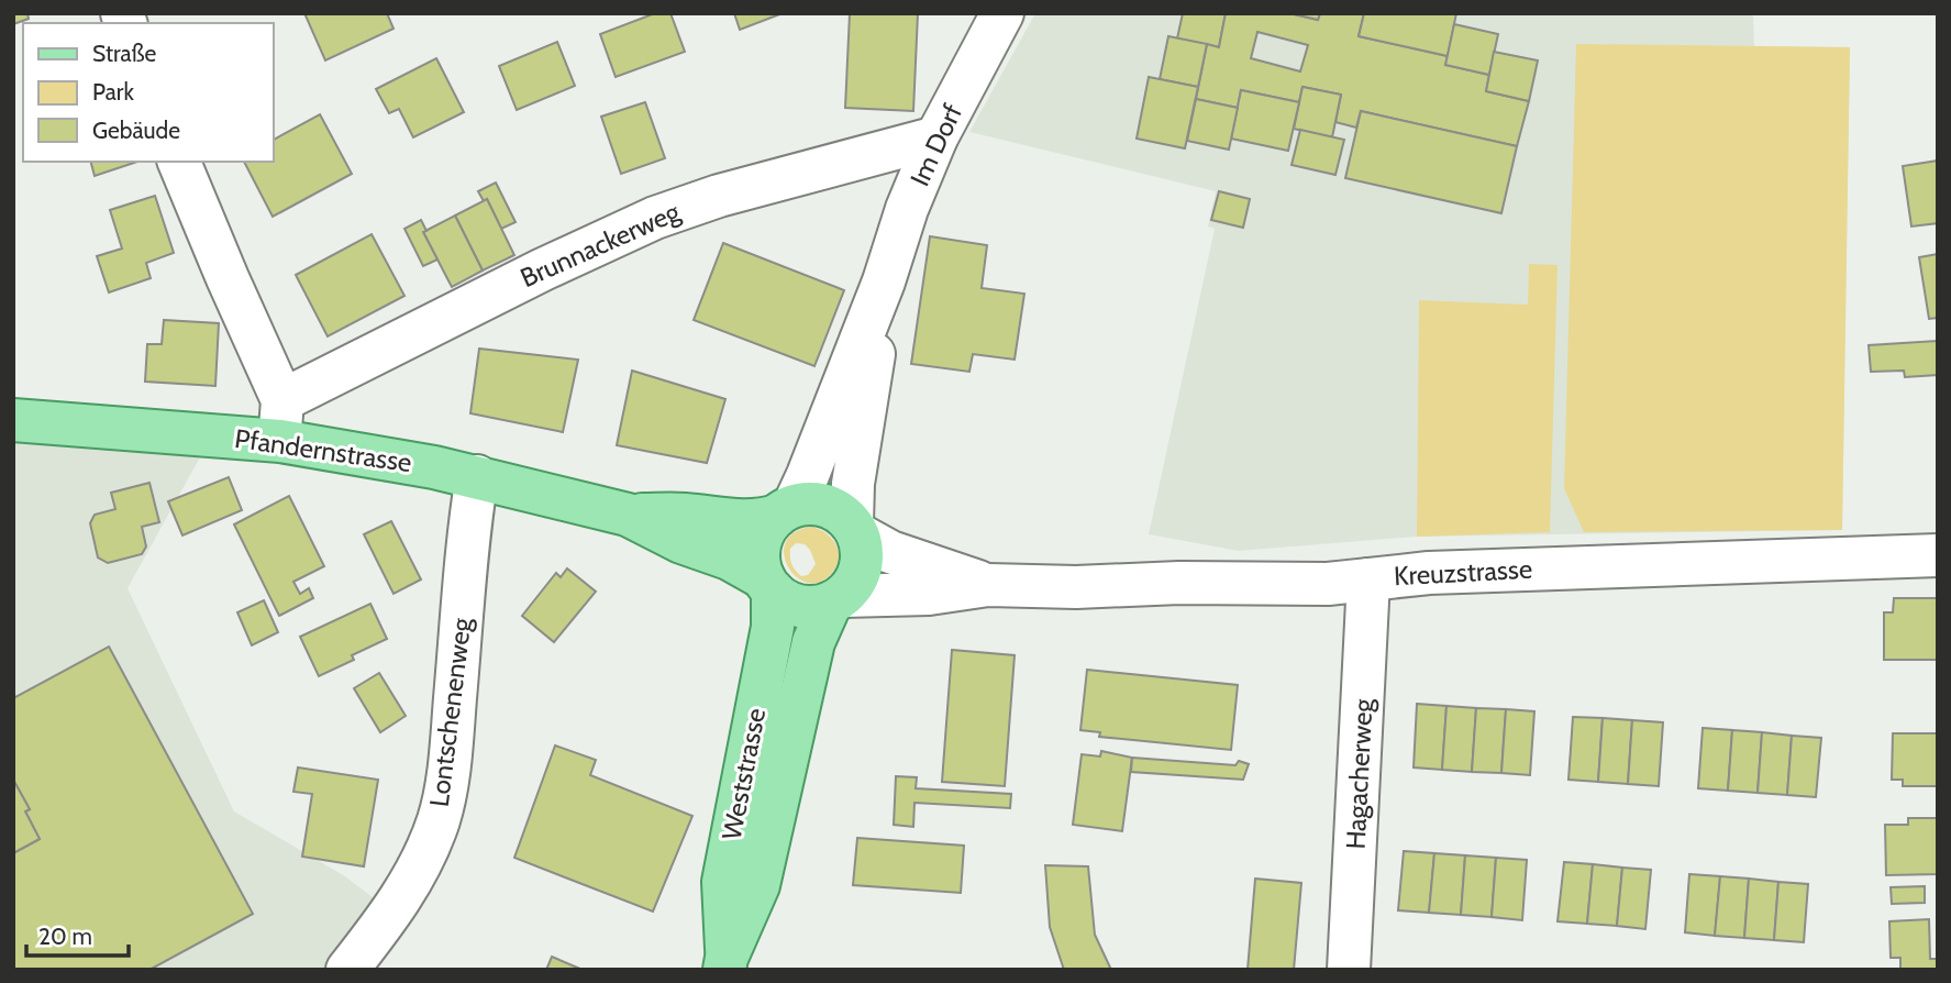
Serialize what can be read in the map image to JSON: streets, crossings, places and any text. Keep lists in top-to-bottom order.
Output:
{
  "streets": {
    "main road": ["Pfandernstrasse", "Weststrasse"],
    "street": [
      "Im Dorf",
      "Brunnackerweg",
      "Kreuzstrasse",
      "Lontschenenweg",
      "Hagacherweg"
    ]
  },
  "crossings": [
    ["Im Dorf", "Brunnackerweg"],
    ["Im Dorf", "Pfandernstrasse"],
    ["Im Dorf", "Kreuzstrasse"],
    ["Im Dorf", "Weststrasse"],
    ["Brunnackerweg", "Pfandernstrasse"],
    ["Pfandernstrasse", "Kreuzstrasse"],
    ["Pfandernstrasse", "Lontschenenweg"],
    ["Pfandernstrasse", "Weststrasse"],
    ["Kreuzstrasse", "Weststrasse"],
    ["Kreuzstrasse", "Hagacherweg"]
  ],
  "legend": ["Straße", "Park", "Gebäude"],
  "scale_bar": "20 m"
}
